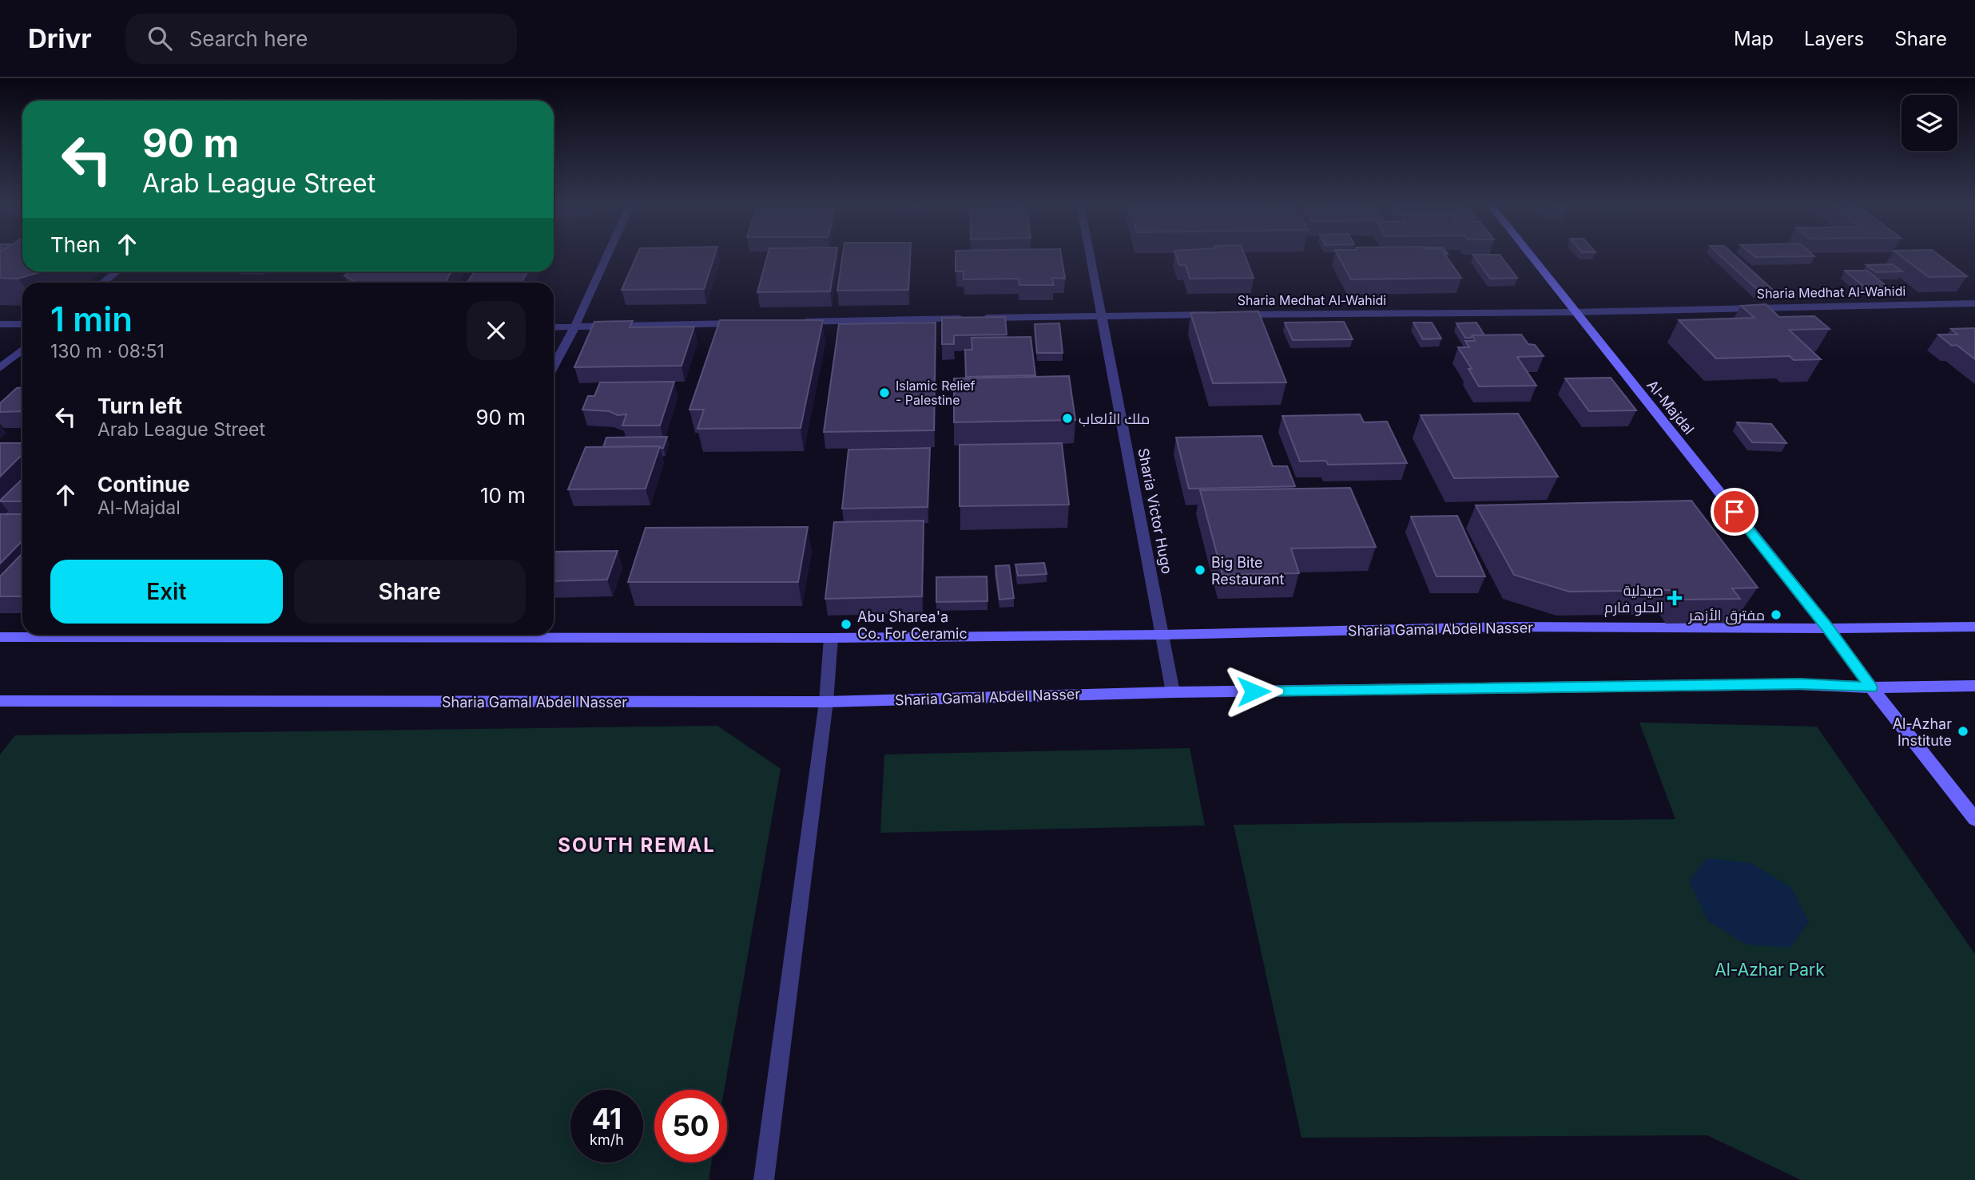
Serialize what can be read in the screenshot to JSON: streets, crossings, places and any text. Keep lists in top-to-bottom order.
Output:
{
  "streets": {
    "main road": ["Al-Majdal", "Sharia Gamal Abdel Nasser"],
    "street": ["Sharia Medhat Al-Wahidi", "Sharia Victor Hugo"]
  },
  "crossings": [
    ["Sharia Medhat Al-Wahidi", "Al-Majdal"],
    ["Sharia Medhat Al-Wahidi", "Sharia Victor Hugo"],
    ["Al-Majdal", "Sharia Gamal Abdel Nasser"],
    ["Sharia Victor Hugo", "Sharia Gamal Abdel Nasser"]
  ],
  "districts": ["SOUTH REMAL"],
  "parks": ["Al-Azhar Park"],
  "places": {
    "other": [
      "Islamic Relief - Palestine",
      "ملك الألعاب",
      "Big Bite Restaurant",
      "مفترق الأزهر",
      "Abu Sharea'a Co. For Ceramic",
      "Al-Azhar Institute"
    ],
    "health": ["صيدلية الحلو فارم"]
  },
  "page": {
    "header": "Drivr",
    "search": "Search here",
    "nav": ["Map", "Layers", "Share"],
    "turn": ["90 m", "Arab League Street"],
    "then": "Then",
    "heading": ["1 min", "130 m · 08:51"],
    "list": [
      {
        "name": "Turn left",
        "note": "Arab League Street",
        "value": "90 m"
      },
      {
        "name": "Continue",
        "note": "Al-Majdal",
        "value": "10 m"
      }
    ],
    "buttons": ["Exit", "Share"],
    "speed": "41 km/h",
    "limit": "50"
  }
}
